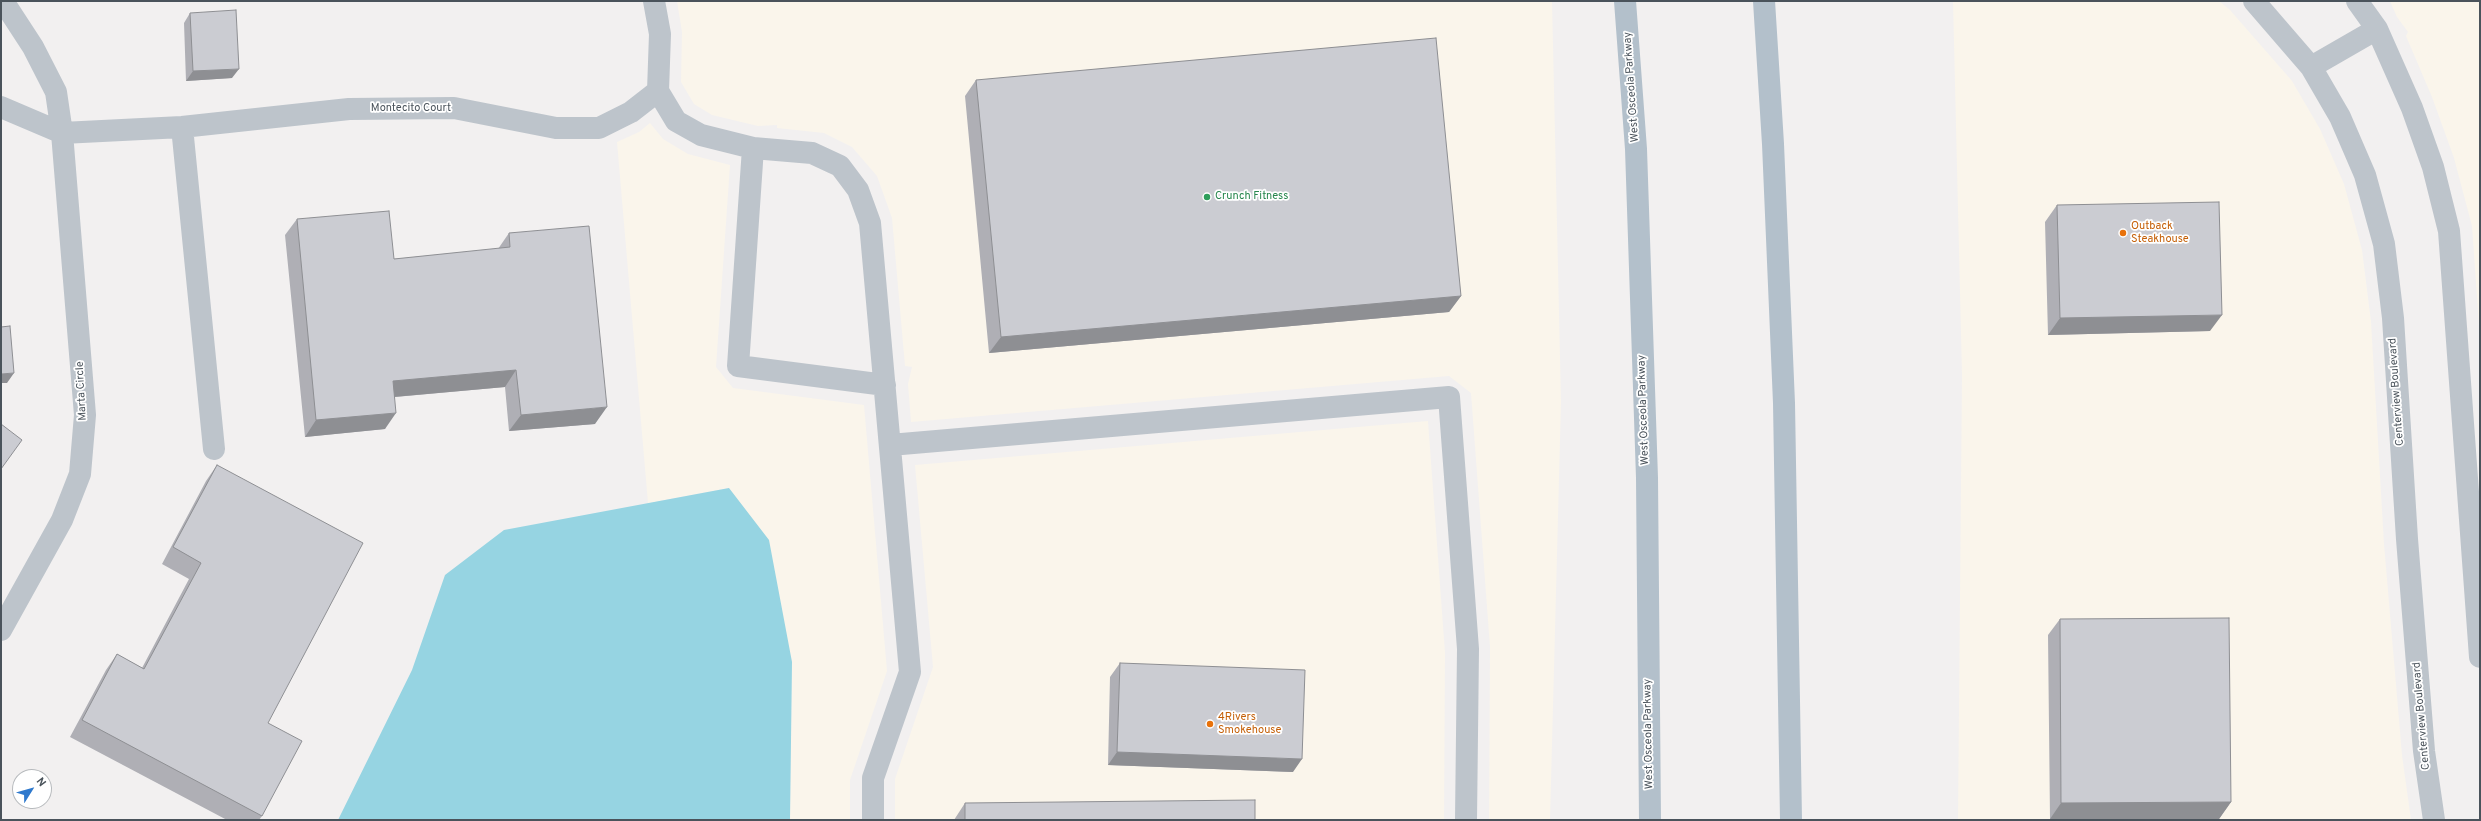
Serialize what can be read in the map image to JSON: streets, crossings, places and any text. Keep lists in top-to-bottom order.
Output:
{
  "streets": {
    "main road": ["West Osceola Parkway"],
    "street": ["Montecito Court", "Marta Circle", "Centerview Boulevard"]
  },
  "crossings": [
    ["Montecito Court", "Marta Circle"]
  ],
  "places": ["Crunch Fitness", "Outback Steakhouse", "4Rivers Smokehouse"],
  "north": "top right"
}
